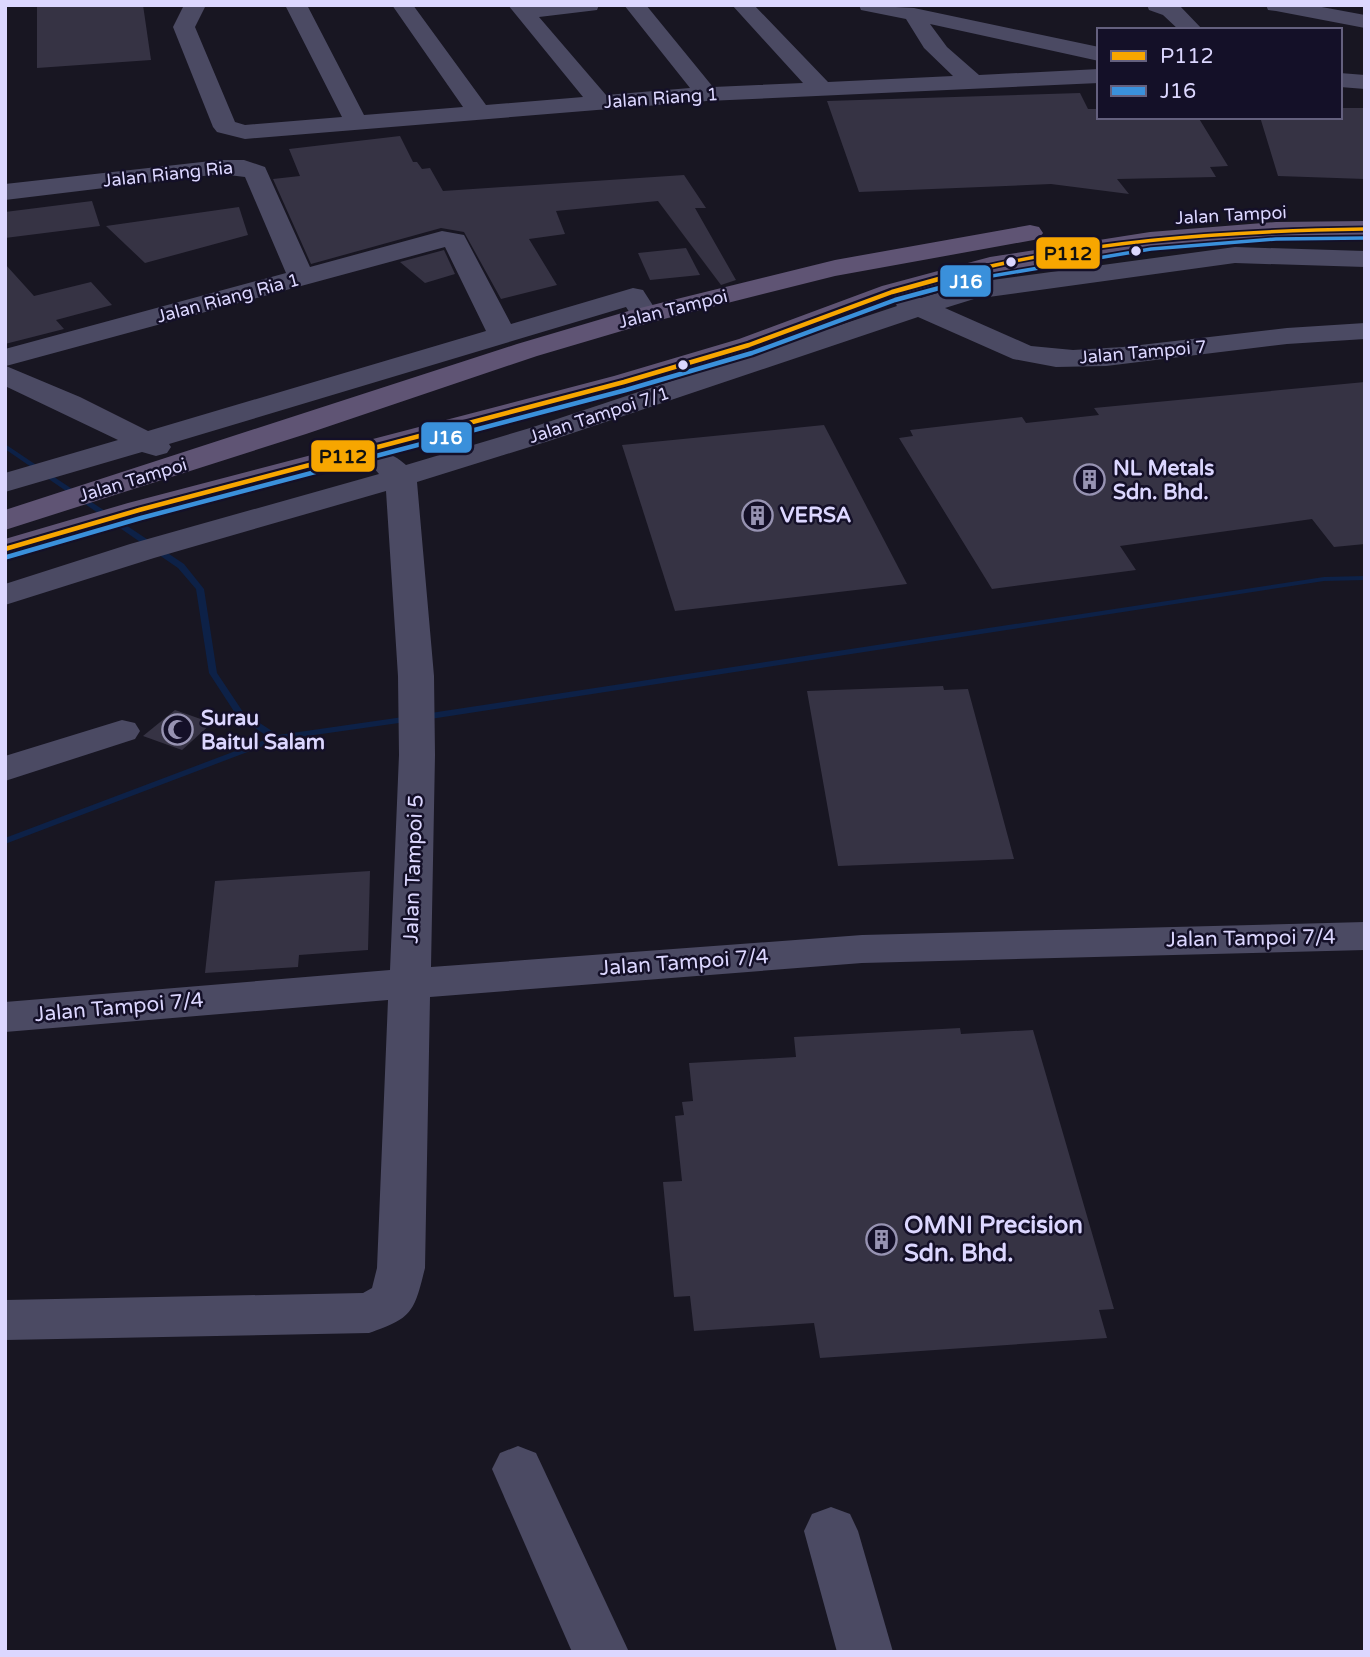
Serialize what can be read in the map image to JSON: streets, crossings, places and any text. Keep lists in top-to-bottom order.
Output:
{
  "streets": {
    "main road": ["Jalan Tampoi"],
    "street": [
      "Jalan Riang 1",
      "Jalan Riang Ria",
      "Jalan Riang Ria 1",
      "Jalan Tampoi 7",
      "Jalan Tampoi 7/1",
      "Jalan Tampoi 5",
      "Jalan Tampoi 7/4"
    ]
  },
  "crossings": [
    ["Jalan Riang Ria", "Jalan Riang Ria 1"],
    ["Jalan Tampoi", "Jalan Riang Ria 1"],
    ["Jalan Tampoi", "Jalan Tampoi 7"],
    ["Jalan Tampoi", "Jalan Tampoi 7/1"],
    ["Jalan Tampoi 7", "Jalan Tampoi 7/1"],
    ["Jalan Tampoi 7/1", "Jalan Tampoi 5"],
    ["Jalan Tampoi 5", "Jalan Tampoi 7/4"]
  ],
  "places": {
    "building": ["NL Metals Sdn. Bhd.", "VERSA", "OMNI Precision Sdn. Bhd."],
    "mosque": ["Surau Baitul Salam"]
  },
  "lines": ["transit line P112", "transit line J16"],
  "legend": ["P112", "J16"]
}
